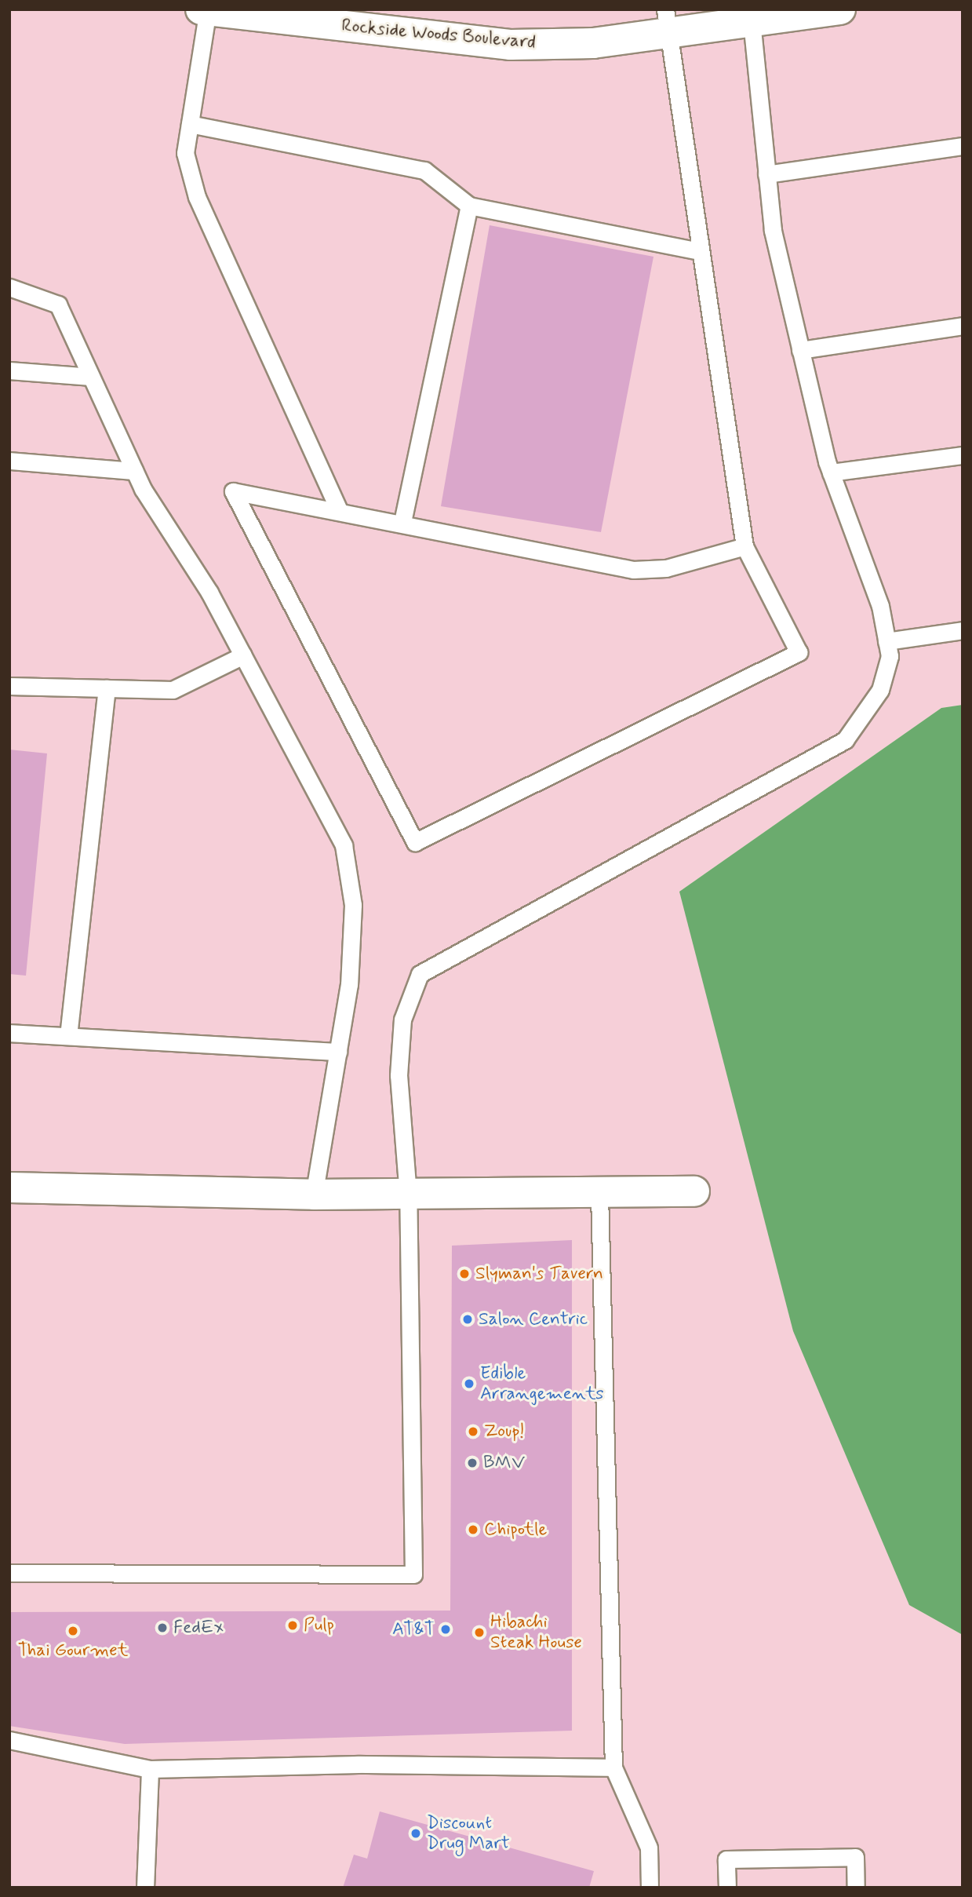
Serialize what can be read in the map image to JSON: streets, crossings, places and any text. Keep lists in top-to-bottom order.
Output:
{
  "streets": {
    "street": ["Rockside Woods Boulevard"]
  },
  "places": [
    "Slyman's Tavern",
    "Salon Centric",
    "Edible Arrangements",
    "Zoup!",
    "BMV",
    "Chipotle",
    "Pulp",
    "FedEx",
    "AT&T",
    "Thai Gourmet",
    "Hibachi Steak House",
    "Discount Drug Mart"
  ]
}
